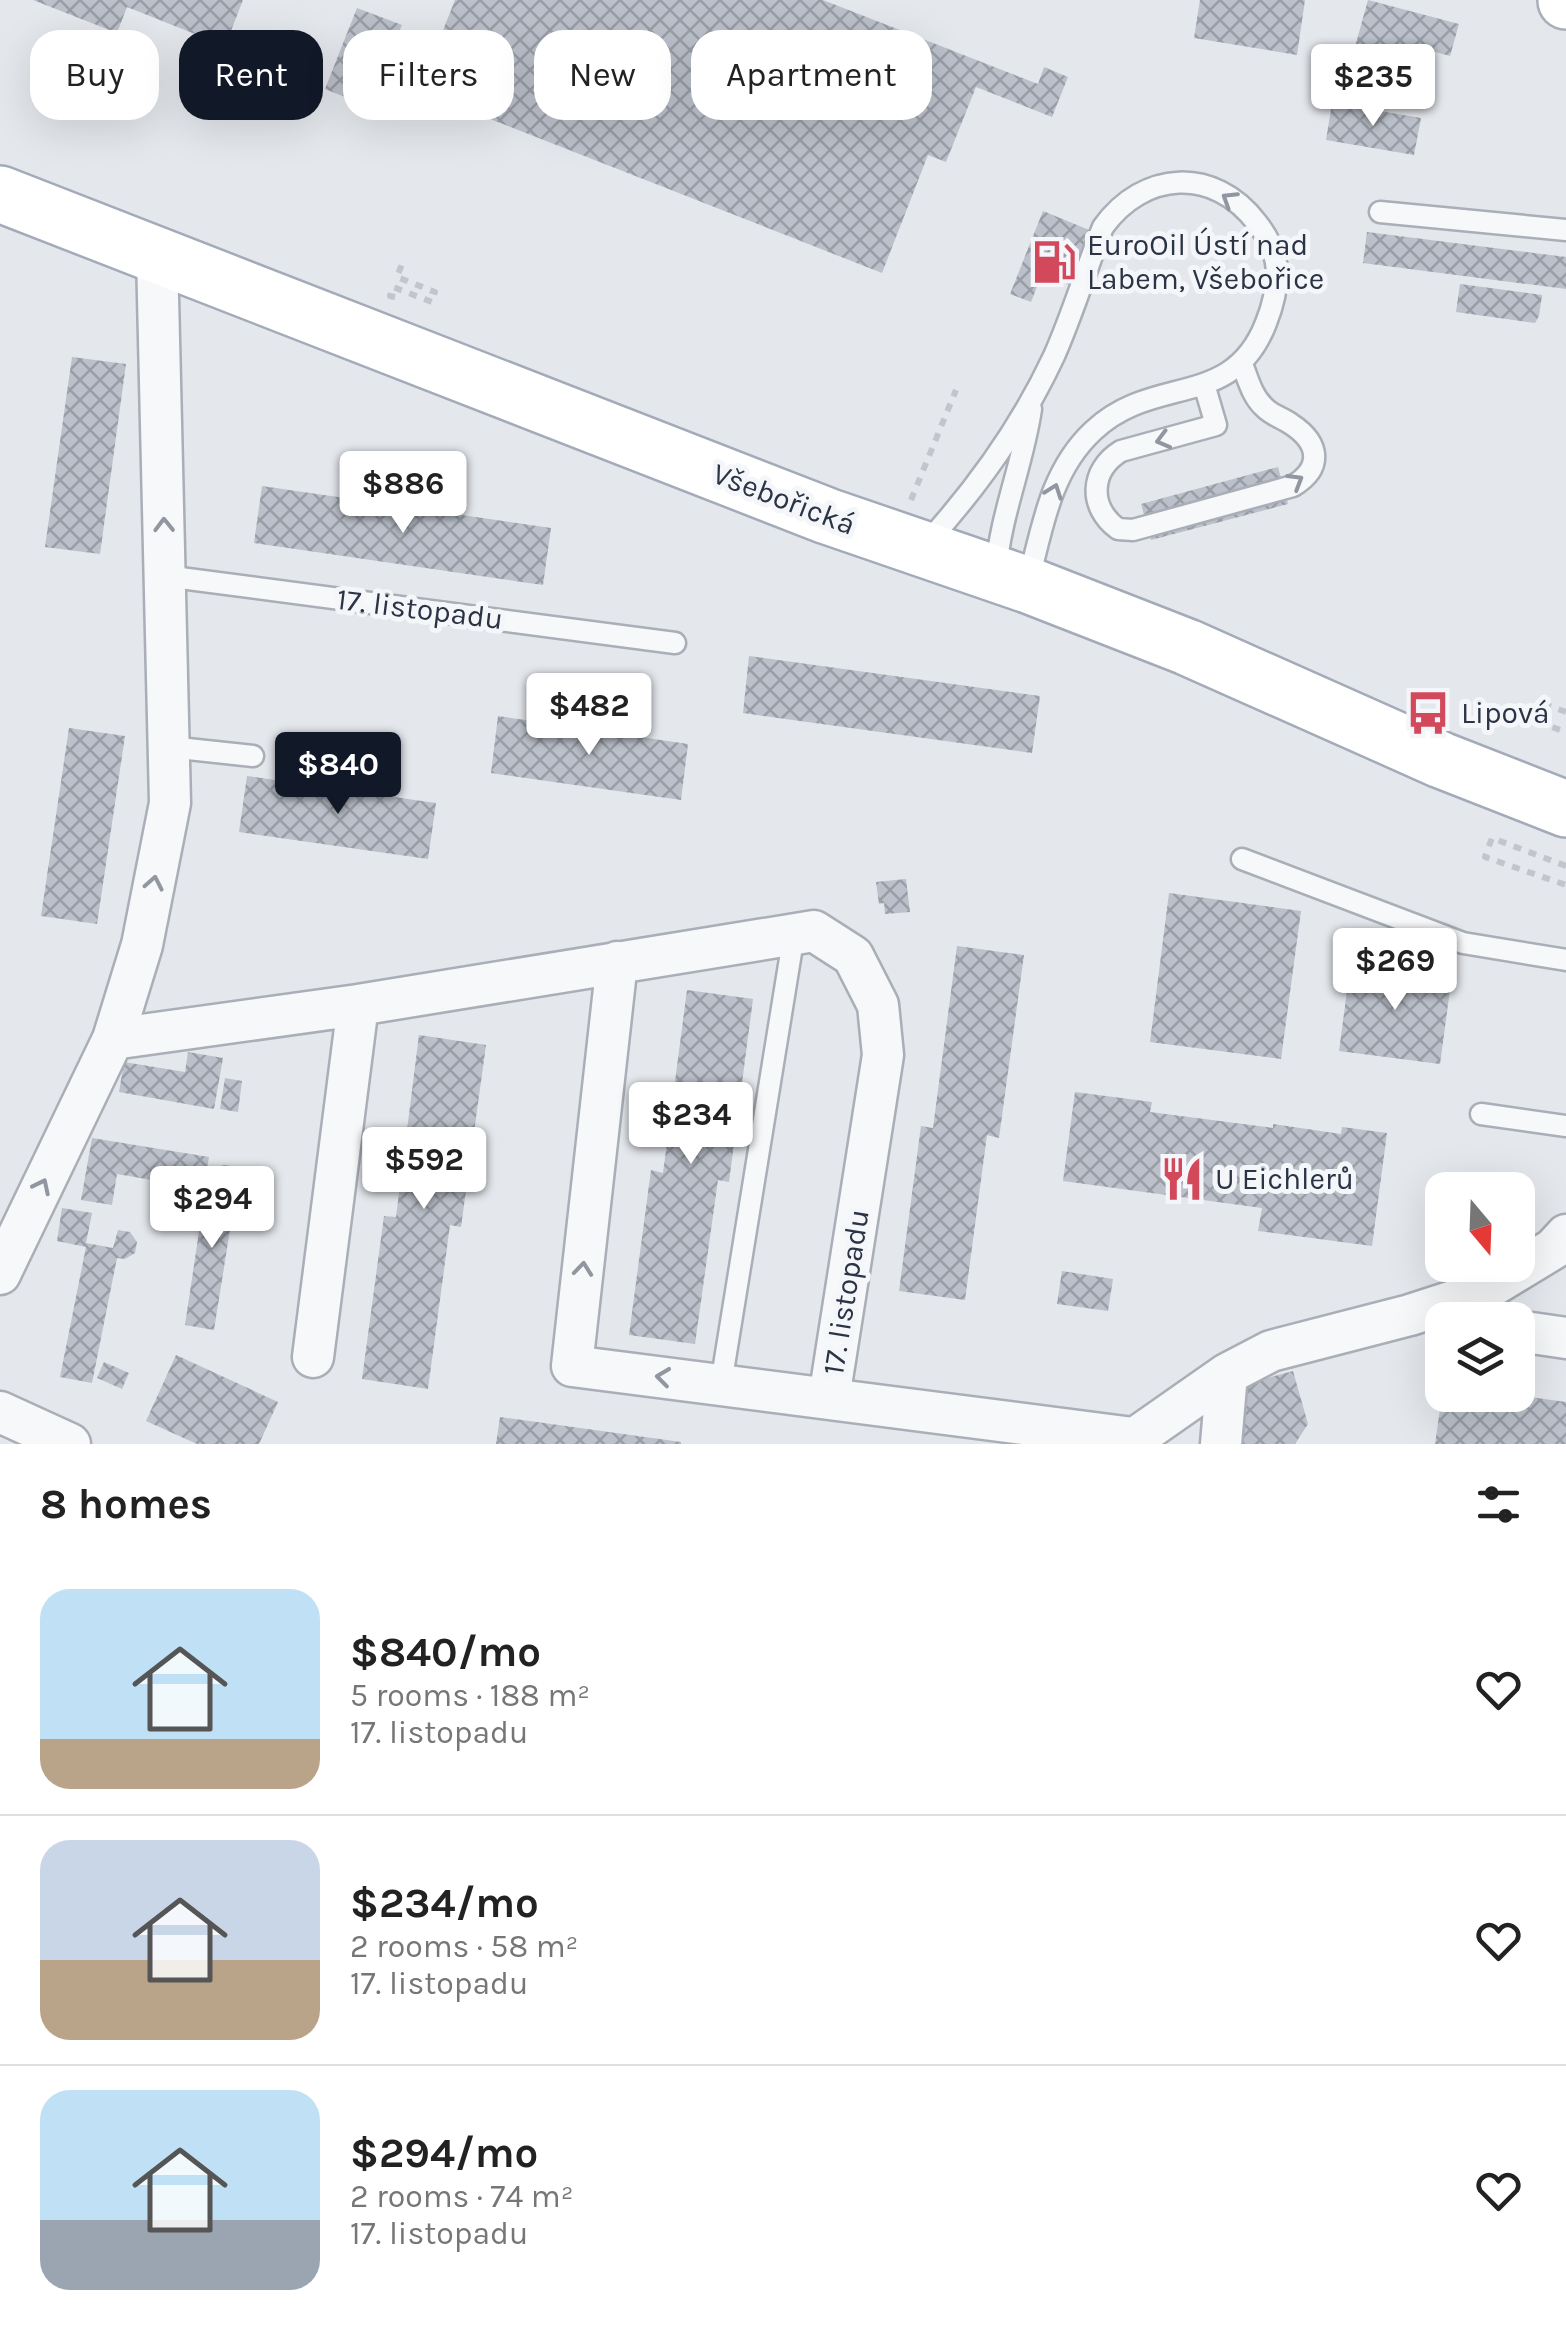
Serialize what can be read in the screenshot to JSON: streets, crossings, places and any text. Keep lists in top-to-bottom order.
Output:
{
  "streets": {
    "main road": ["Všebořická"],
    "street": ["17. listopadu"]
  },
  "places": {
    "fuel station": ["EuroOil Ústí nad Labem, Všebořice"],
    "bus stop": ["Lipová"],
    "restaurant": ["U Eichlerů"]
  },
  "north": "bottom",
  "page": {
    "chip": [
      "Buy",
      "Rent",
      "Filters",
      "New",
      "Apartment"
    ],
    "price": [
      "$235",
      "$886",
      "$482",
      "$840",
      "$269",
      "$234",
      "$592",
      "$294"
    ],
    "heading": "8 homes",
    "list": [
      {
        "name": "$840/mo",
        "note": "5 rooms · 188 m² · 17. listopadu"
      },
      {
        "name": "$234/mo",
        "note": "2 rooms · 58 m² · 17. listopadu"
      },
      {
        "name": "$294/mo",
        "note": "2 rooms · 74 m² · 17. listopadu"
      }
    ]
  }
}
